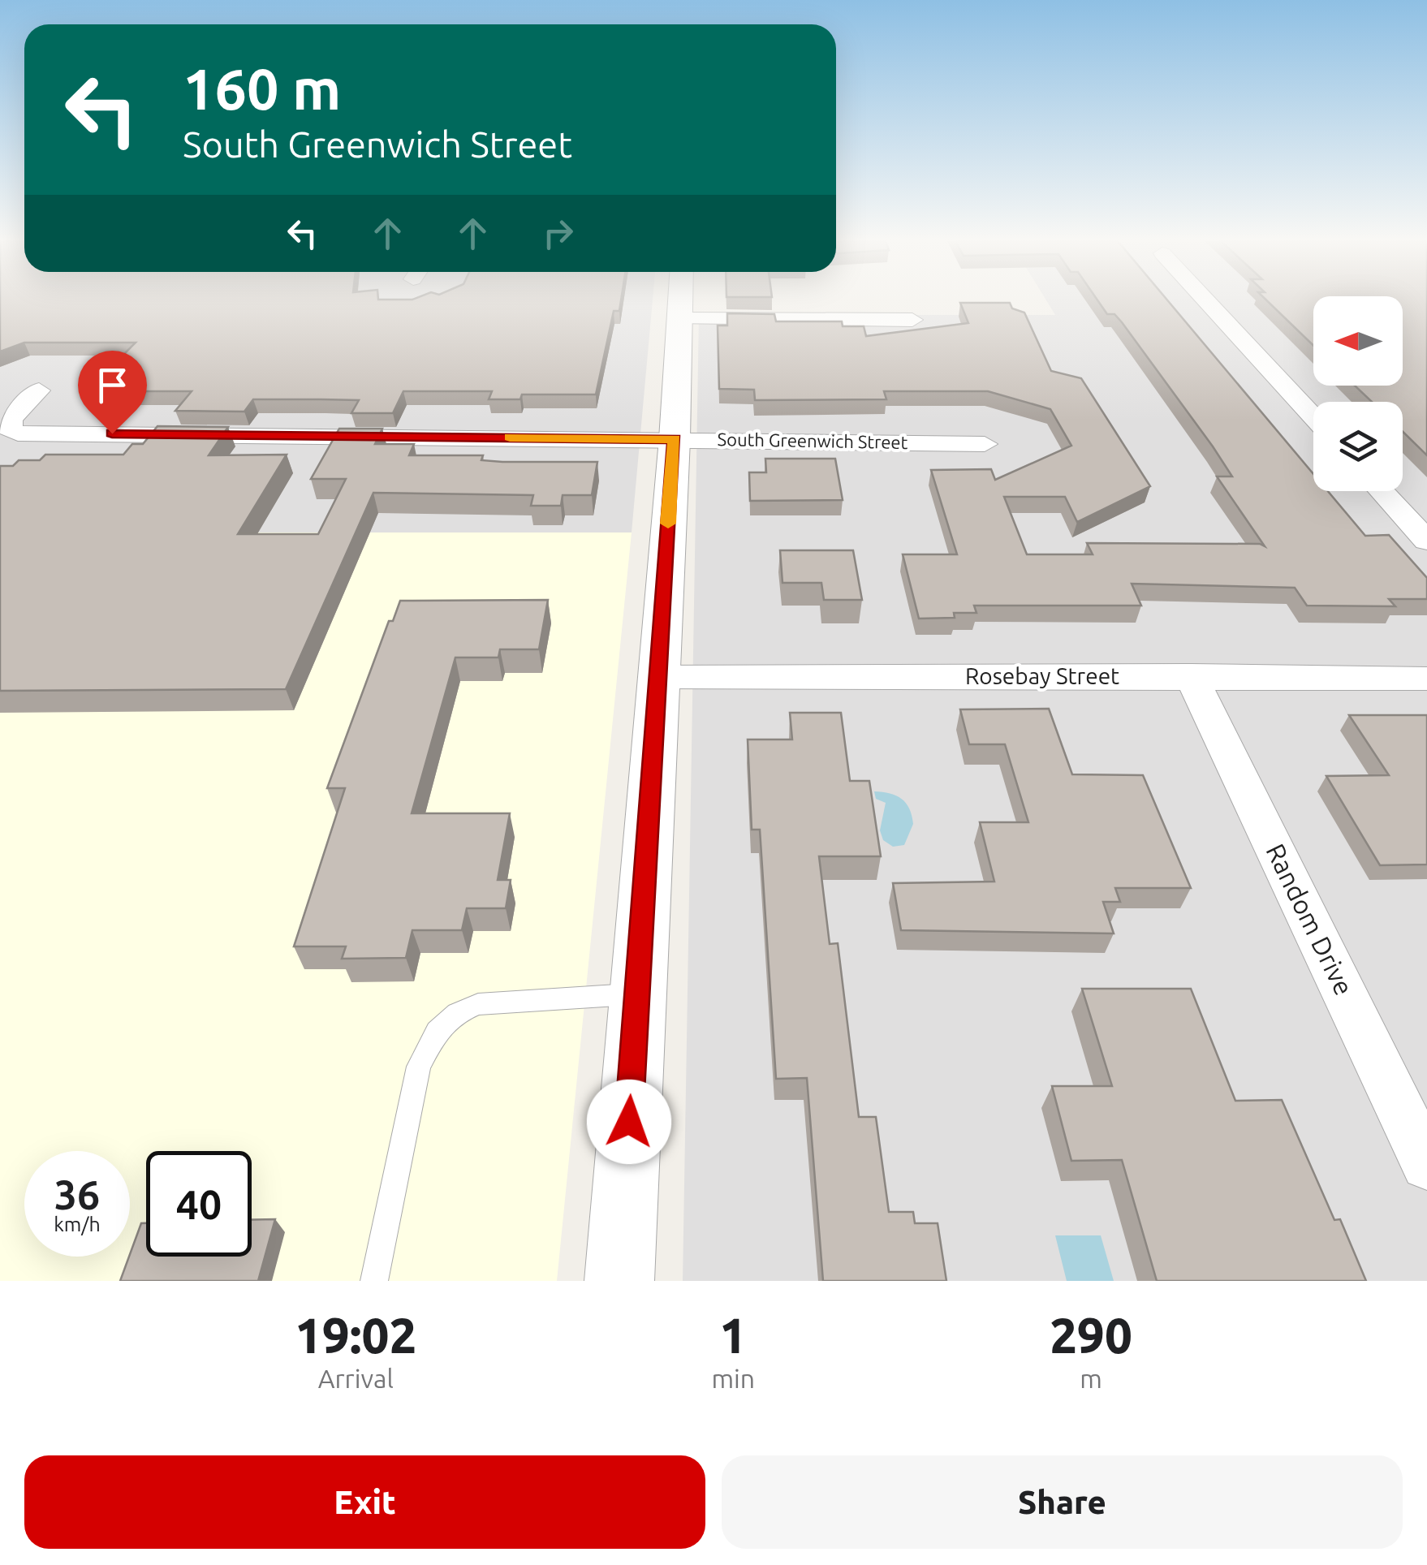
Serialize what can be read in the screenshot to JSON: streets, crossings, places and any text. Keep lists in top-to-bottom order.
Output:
{
  "streets": {
    "street": ["South Greenwich Street", "Rosebay Street", "Random Drive"]
  },
  "crossings": [
    ["Rosebay Street", "Random Drive"]
  ],
  "north": "left",
  "page": {
    "turn": ["160 m", "South Greenwich Street"],
    "speed": "36 km/h",
    "limit": "40",
    "eta": [
      "19:02",
      "Arrival",
      "1",
      "min",
      "290",
      "m"
    ],
    "buttons": ["Exit", "Share"]
  }
}
